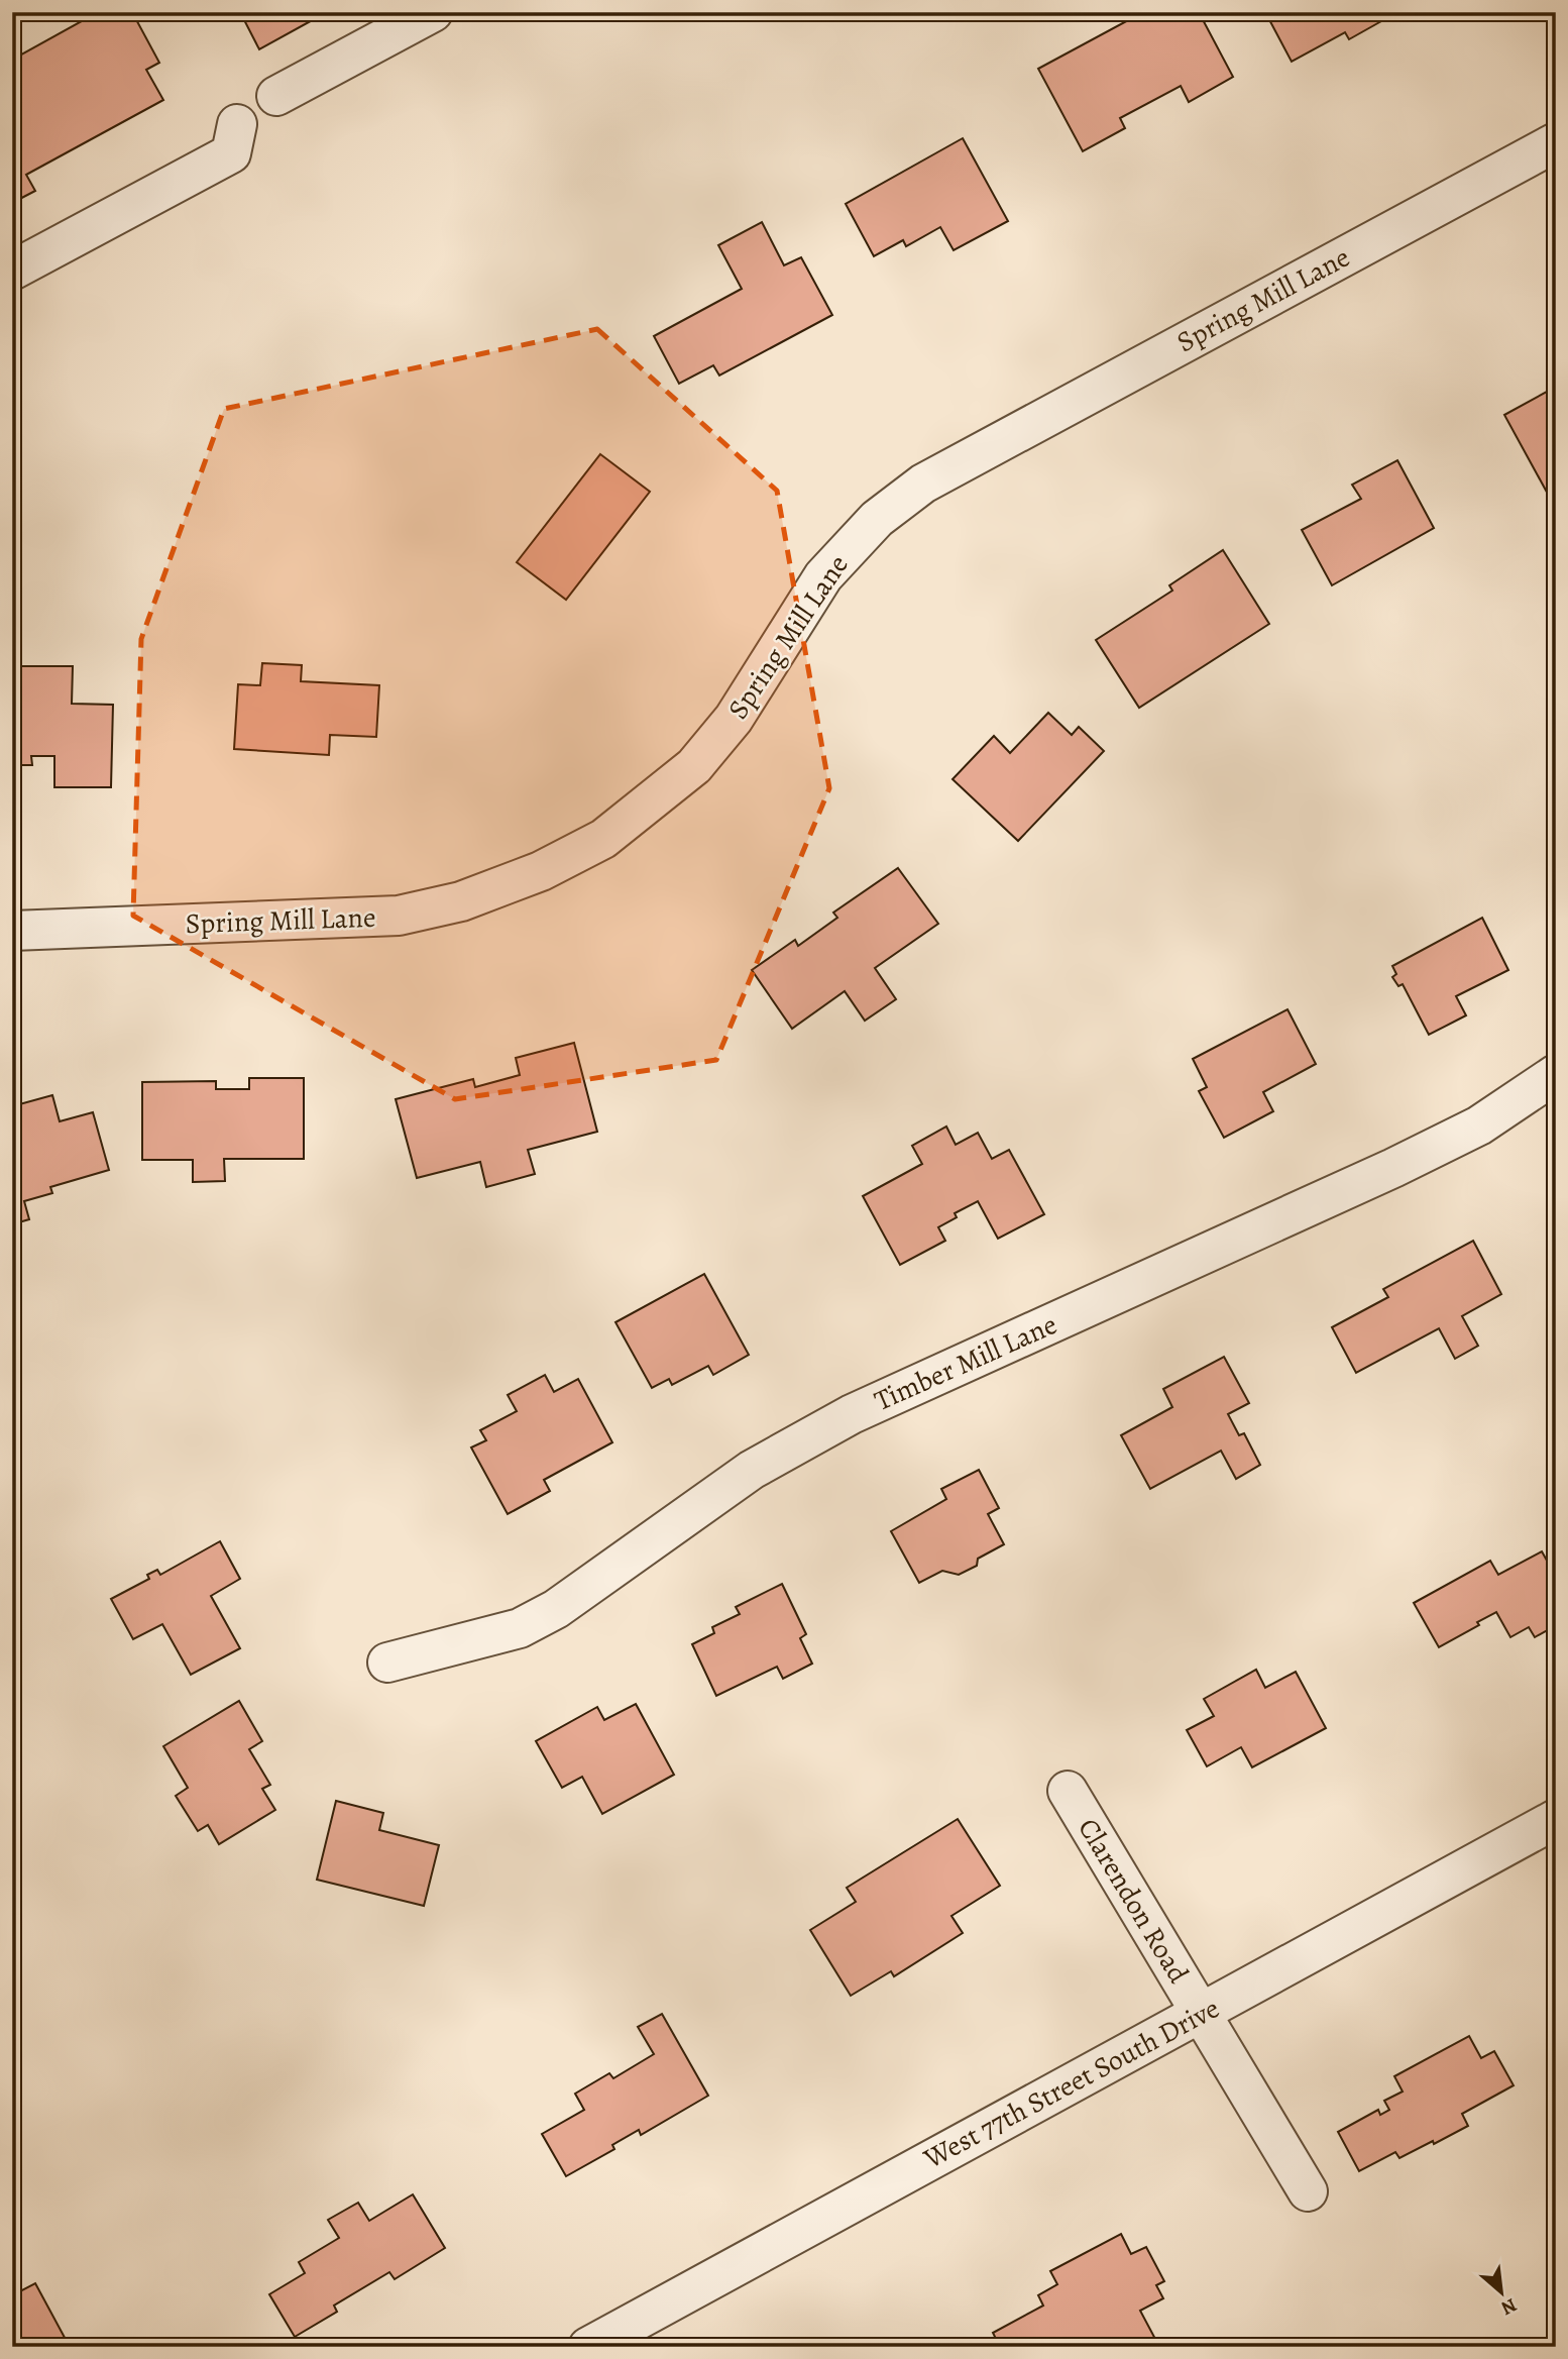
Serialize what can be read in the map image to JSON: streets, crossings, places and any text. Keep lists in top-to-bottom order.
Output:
{
  "streets": {
    "street": [
      "Spring Mill Lane",
      "Timber Mill Lane",
      "Clarendon Road",
      "West 77th Street South Drive"
    ]
  },
  "crossings": [
    ["Clarendon Road", "West 77th Street South Drive"]
  ],
  "north": "bottom right"
}
